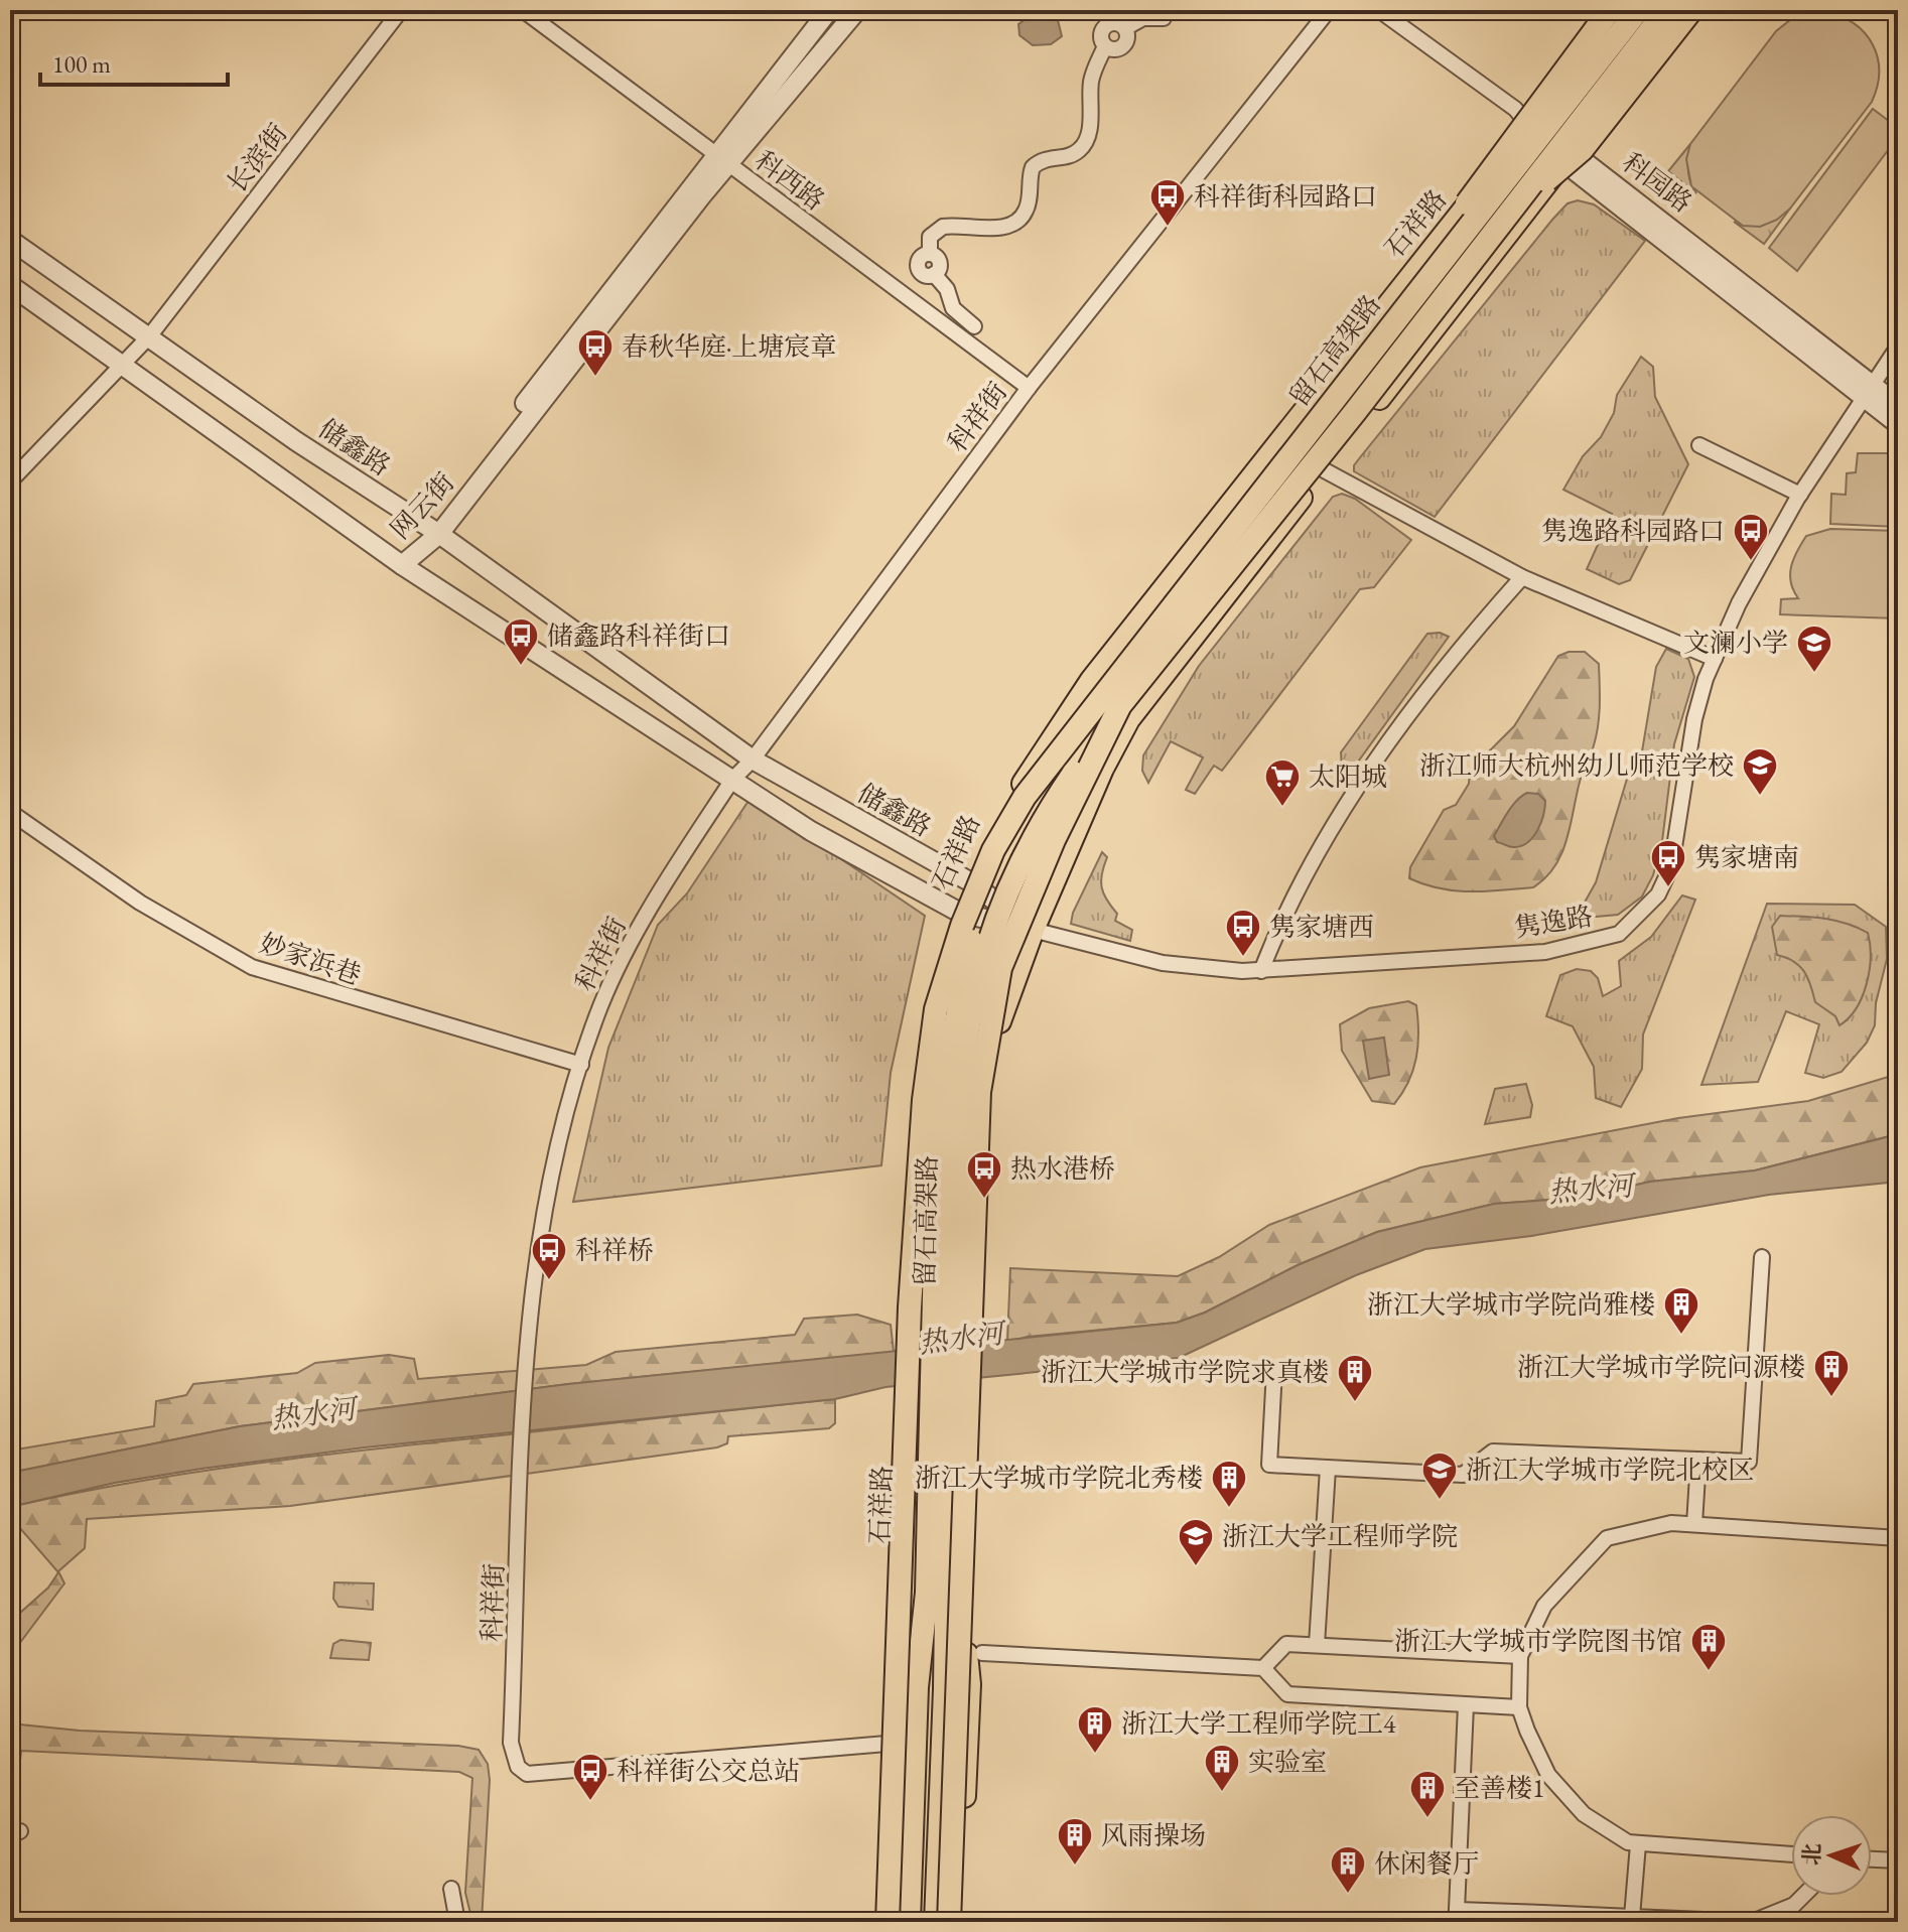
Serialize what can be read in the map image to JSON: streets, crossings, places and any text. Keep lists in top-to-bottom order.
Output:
{
  "streets": {
    "main road": ["石祥路", "留石高架路"],
    "street": [
      "长滨街",
      "科西路",
      "科园路",
      "科祥街",
      "储鑫路",
      "网云街",
      "隽逸路",
      "妙家浜巷"
    ]
  },
  "crossings": [
    ["长滨街", "储鑫路"],
    ["科西路", "科祥街"],
    ["科西路", "网云街"],
    ["科园路", "石祥路"],
    ["科园路", "隽逸路"],
    ["石祥路", "科祥街"],
    ["石祥路", "储鑫路"],
    ["科祥街", "储鑫路"],
    ["科祥街", "妙家浜巷"],
    ["储鑫路", "网云街"],
    ["储鑫路", "隽逸路"]
  ],
  "water": ["热水河"],
  "places": {
    "bus stop": [
      "科祥街科园路口",
      "春秋华庭·上塘宸章",
      "隽逸路科园路口",
      "储鑫路科祥街口",
      "隽家塘南",
      "隽家塘西",
      "热水港桥",
      "科祥桥",
      "科祥街公交总站"
    ],
    "school or university": [
      "文澜小学",
      "浙江师大杭州幼儿师范学校",
      "浙江大学城市学院北校区",
      "浙江大学工程师学院"
    ],
    "supermarket": ["太阳城"],
    "building": [
      "浙江大学城市学院尚雅楼",
      "浙江大学城市学院问源楼",
      "浙江大学城市学院求真楼",
      "浙江大学城市学院北秀楼",
      "浙江大学城市学院图书馆",
      "浙江大学工程师学院工4",
      "实验室",
      "至善楼1",
      "风雨操场",
      "休闲餐厅"
    ]
  },
  "scale_bar": "100 m",
  "north": "left"
}
